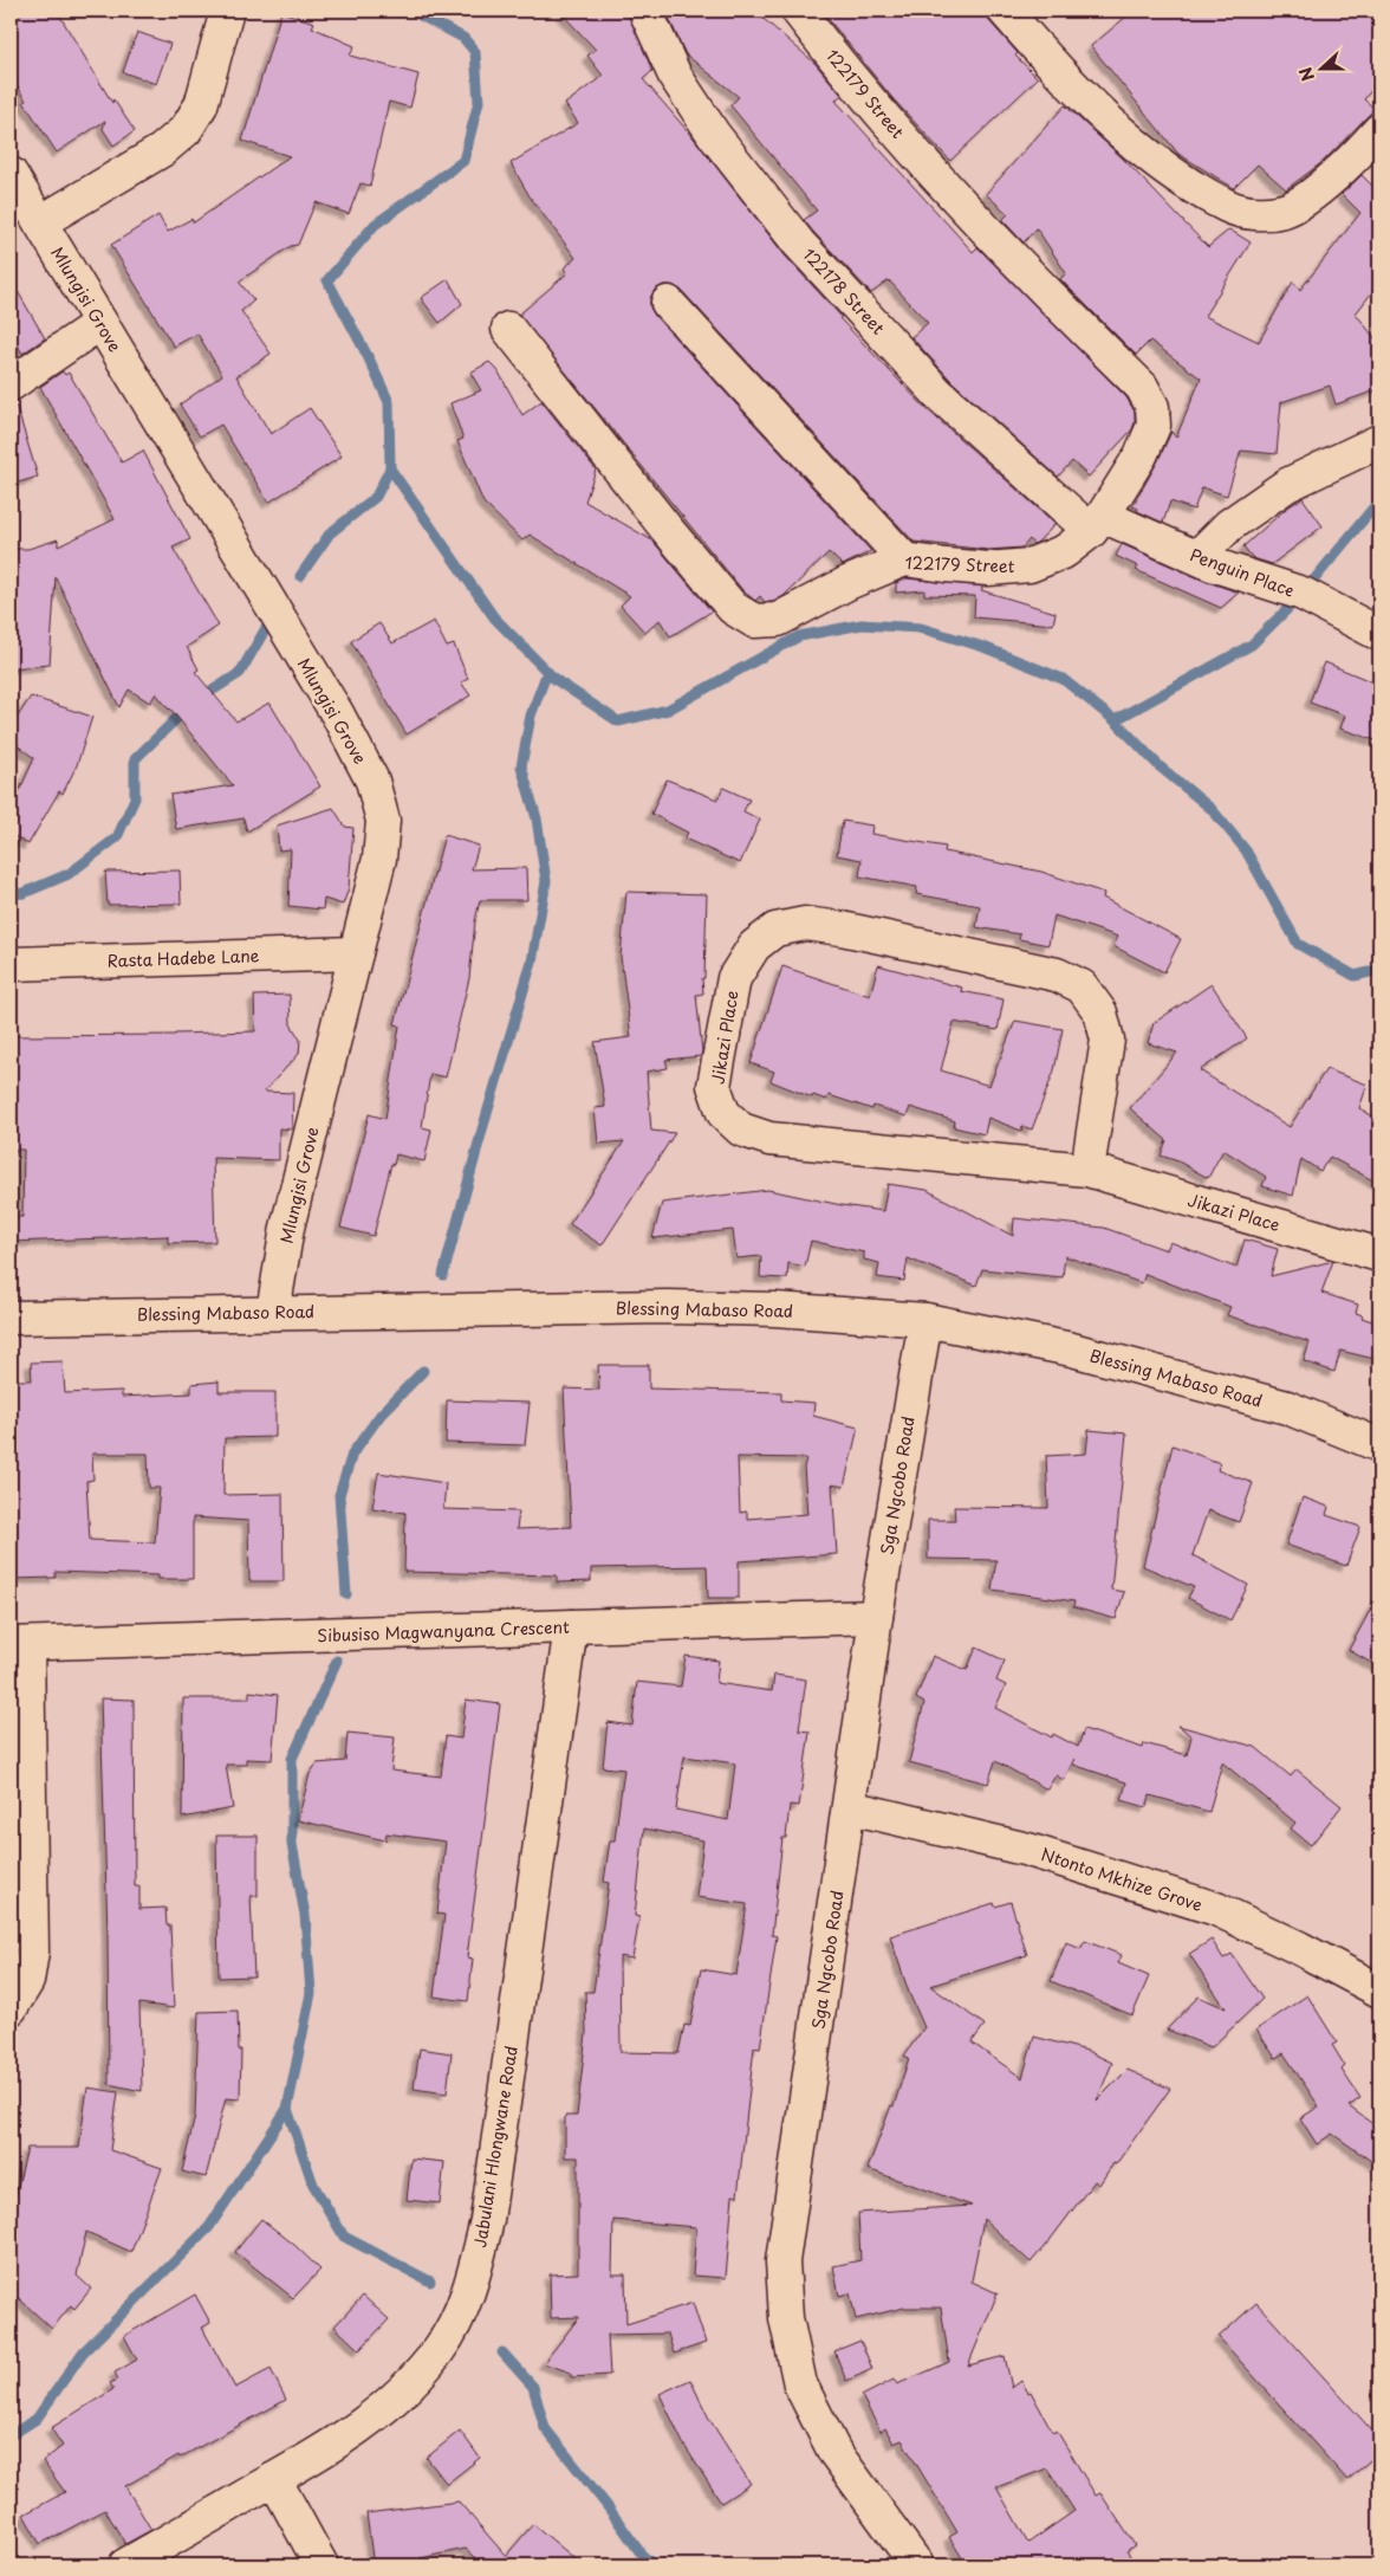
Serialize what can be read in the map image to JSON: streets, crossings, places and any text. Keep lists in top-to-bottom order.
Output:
{
  "streets": {
    "street": [
      "122179 Street",
      "122178 Street",
      "Mlungisi Grove",
      "Penguin Place",
      "Rasta Hadebe Lane",
      "Jikazi Place",
      "Blessing Mabaso Road",
      "Sga Ngcobo Road",
      "Sibusiso Magwanyana Crescent",
      "Ntonto Mkhize Grove",
      "Jabulani Hlongwane Road"
    ]
  },
  "crossings": [
    ["122179 Street", "122178 Street"],
    ["122179 Street", "Penguin Place"],
    ["122178 Street", "Penguin Place"],
    ["Mlungisi Grove", "Rasta Hadebe Lane"],
    ["Mlungisi Grove", "Blessing Mabaso Road"],
    ["Blessing Mabaso Road", "Sga Ngcobo Road"],
    ["Sga Ngcobo Road", "Sibusiso Magwanyana Crescent"],
    ["Sga Ngcobo Road", "Ntonto Mkhize Grove"],
    ["Sibusiso Magwanyana Crescent", "Jabulani Hlongwane Road"]
  ],
  "north": "left"
}
